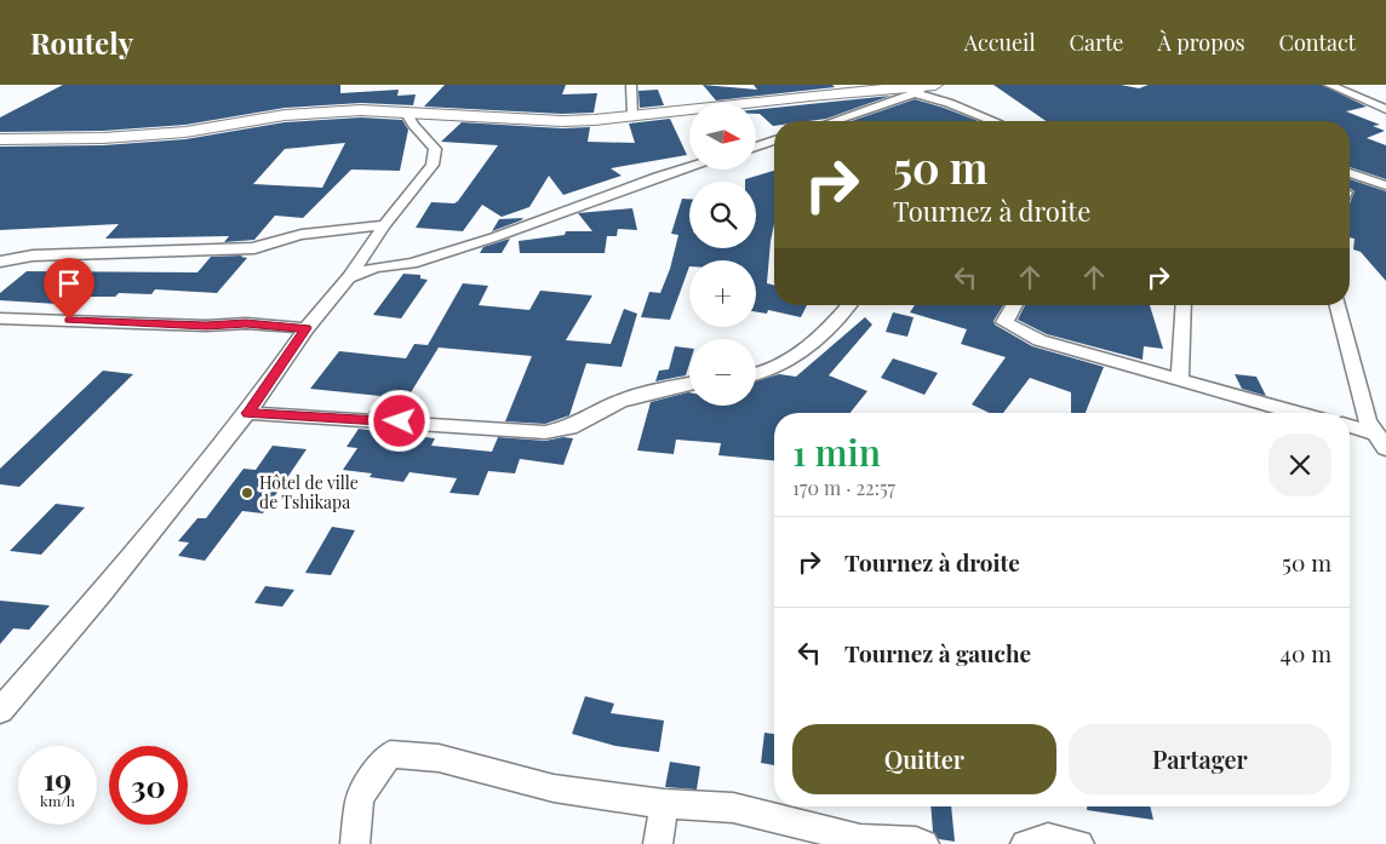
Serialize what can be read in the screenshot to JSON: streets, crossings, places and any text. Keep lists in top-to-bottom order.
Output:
{
  "places": ["Hôtel de ville de Tshikapa"],
  "north": "right",
  "page": {
    "header": "Routely",
    "nav": [
      "Accueil",
      "Carte",
      "À propos",
      "Contact"
    ],
    "map_buttons": ["+", "−"],
    "turn": ["50 m", "Tournez à droite"],
    "heading": ["1 min", "170 m · 22:57"],
    "list": [
      {
        "name": "Tournez à droite",
        "value": "50 m"
      },
      {
        "name": "Tournez à gauche",
        "value": "40 m"
      }
    ],
    "buttons": ["Quitter", "Partager"],
    "speed": "19 km/h",
    "limit": "30"
  }
}
